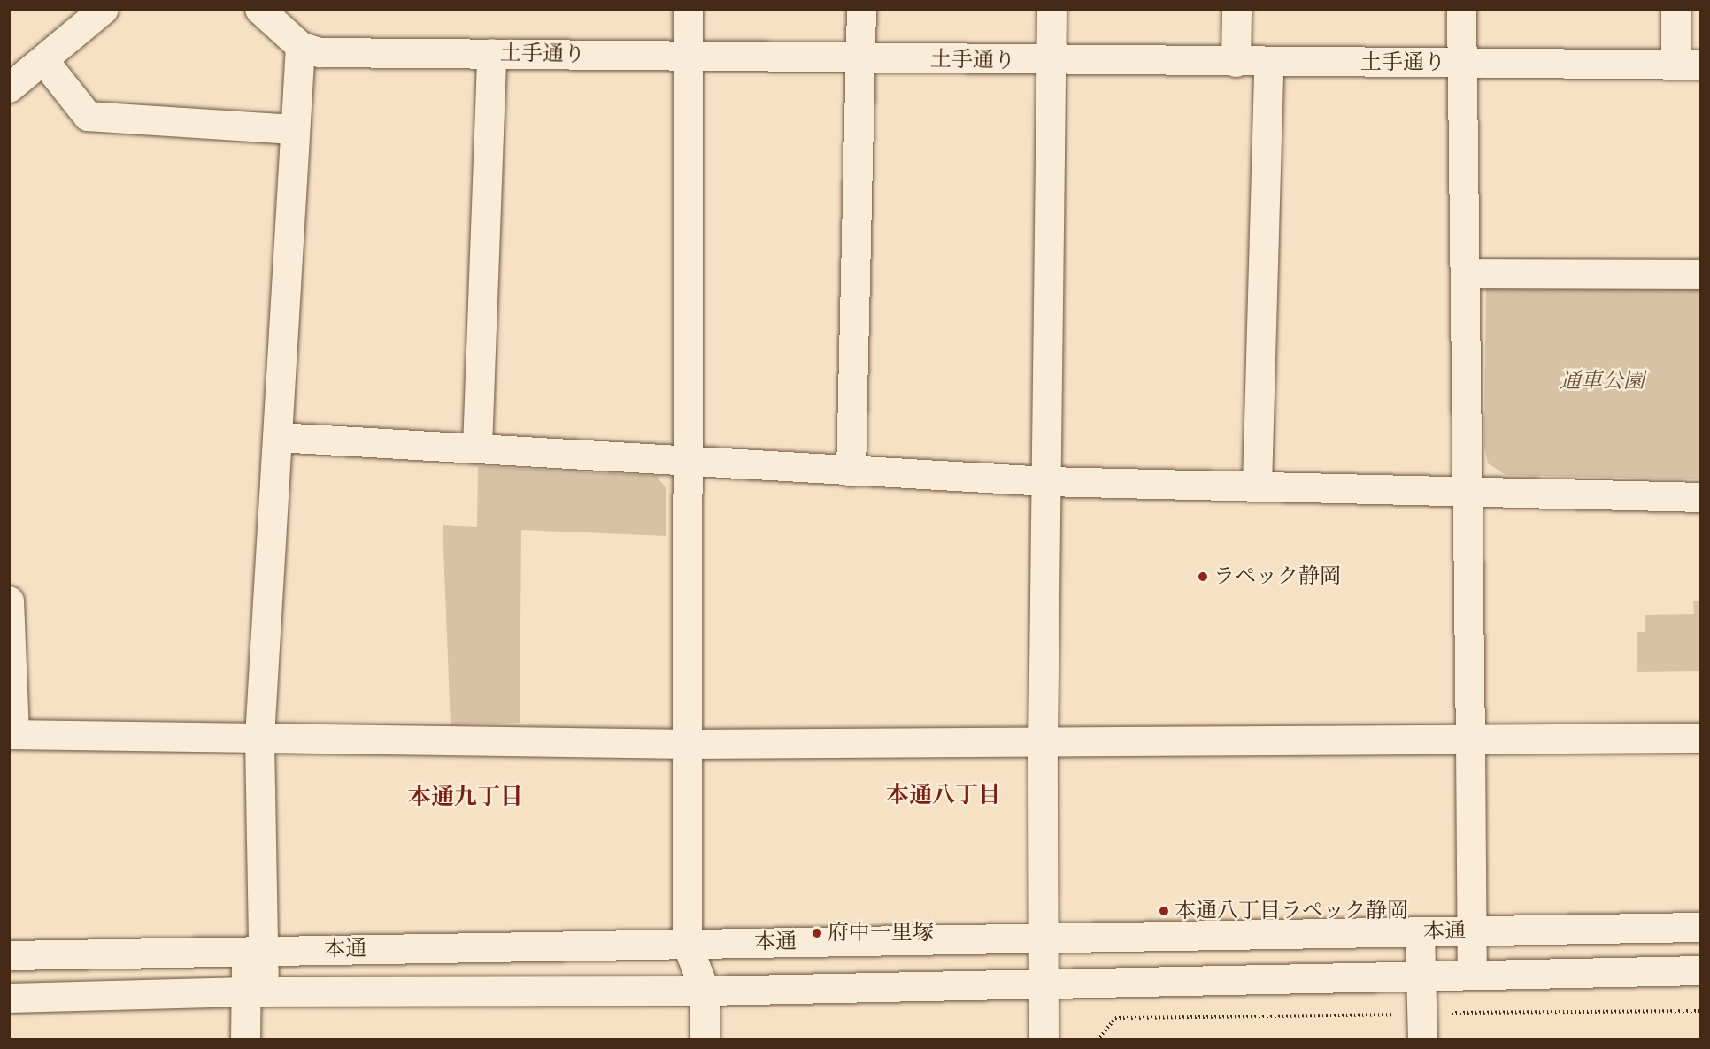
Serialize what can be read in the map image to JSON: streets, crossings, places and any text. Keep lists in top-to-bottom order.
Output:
{
  "streets": {
    "street": ["土手通り", "本通"]
  },
  "districts": ["本通八丁目", "本通九丁目"],
  "parks": ["通車公園"],
  "places": ["ラペック静岡", "本通八丁目ラペック静岡", "府中一里塚"]
}
